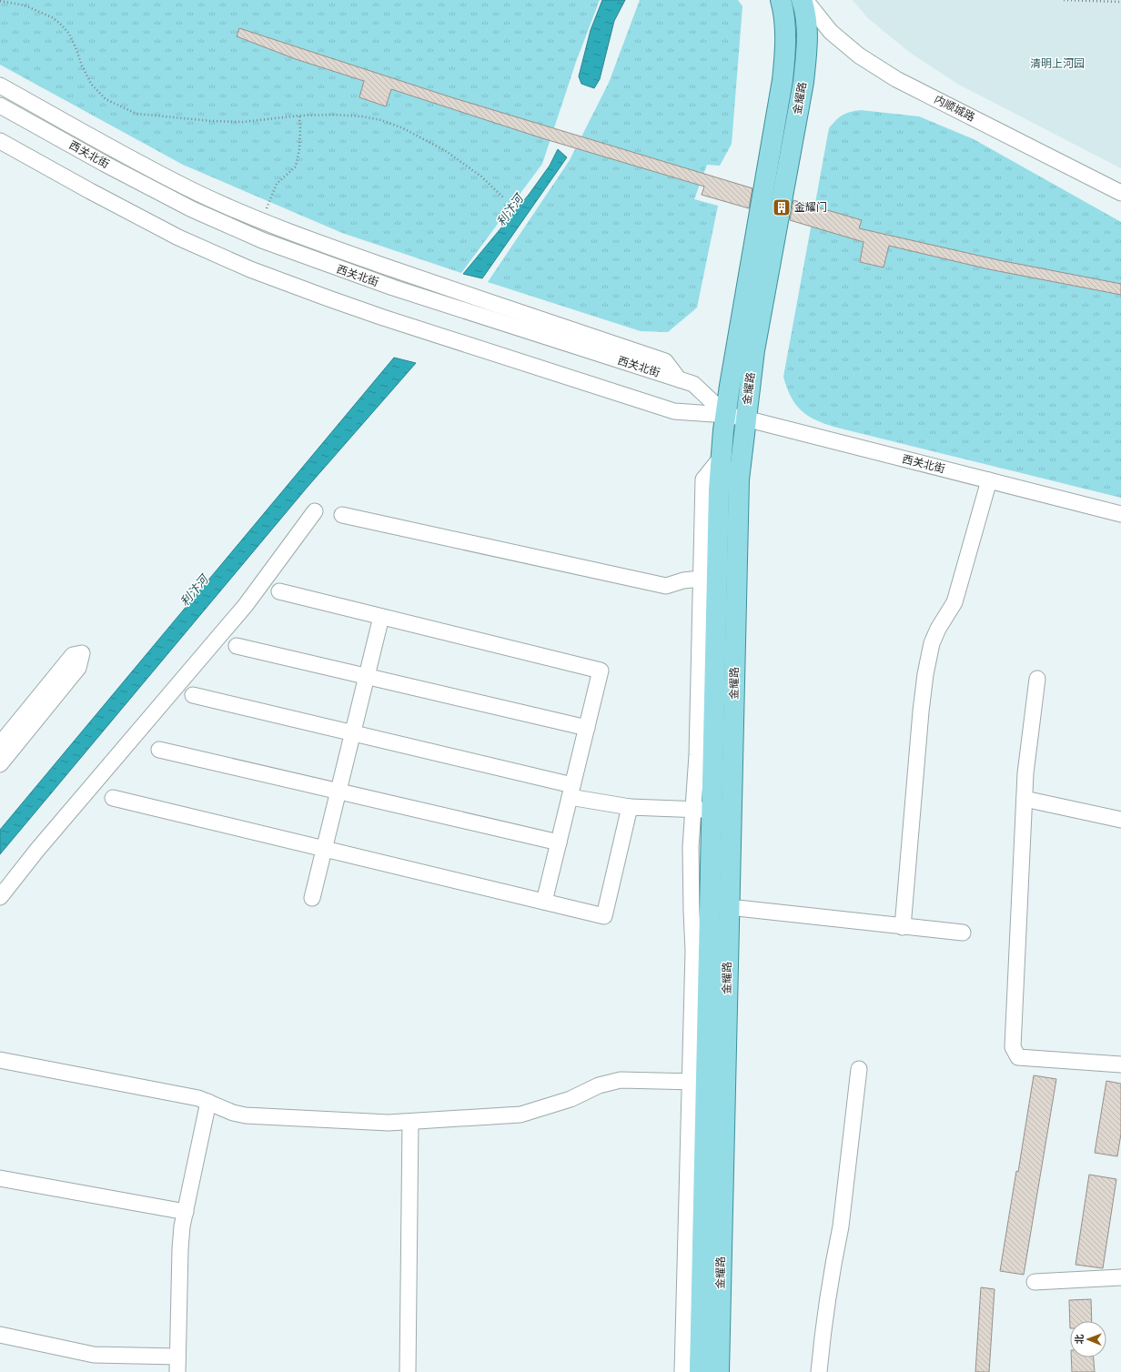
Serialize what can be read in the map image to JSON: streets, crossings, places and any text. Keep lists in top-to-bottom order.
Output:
{
  "streets": {
    "main road": ["金耀路"],
    "street": ["内顺城路", "西关北街"]
  },
  "crossings": [
    ["金耀路", "西关北街"]
  ],
  "water": ["利汴河"],
  "parks": ["清明上河园"],
  "places": {
    "building": ["金耀门"]
  },
  "north": "left"
}
